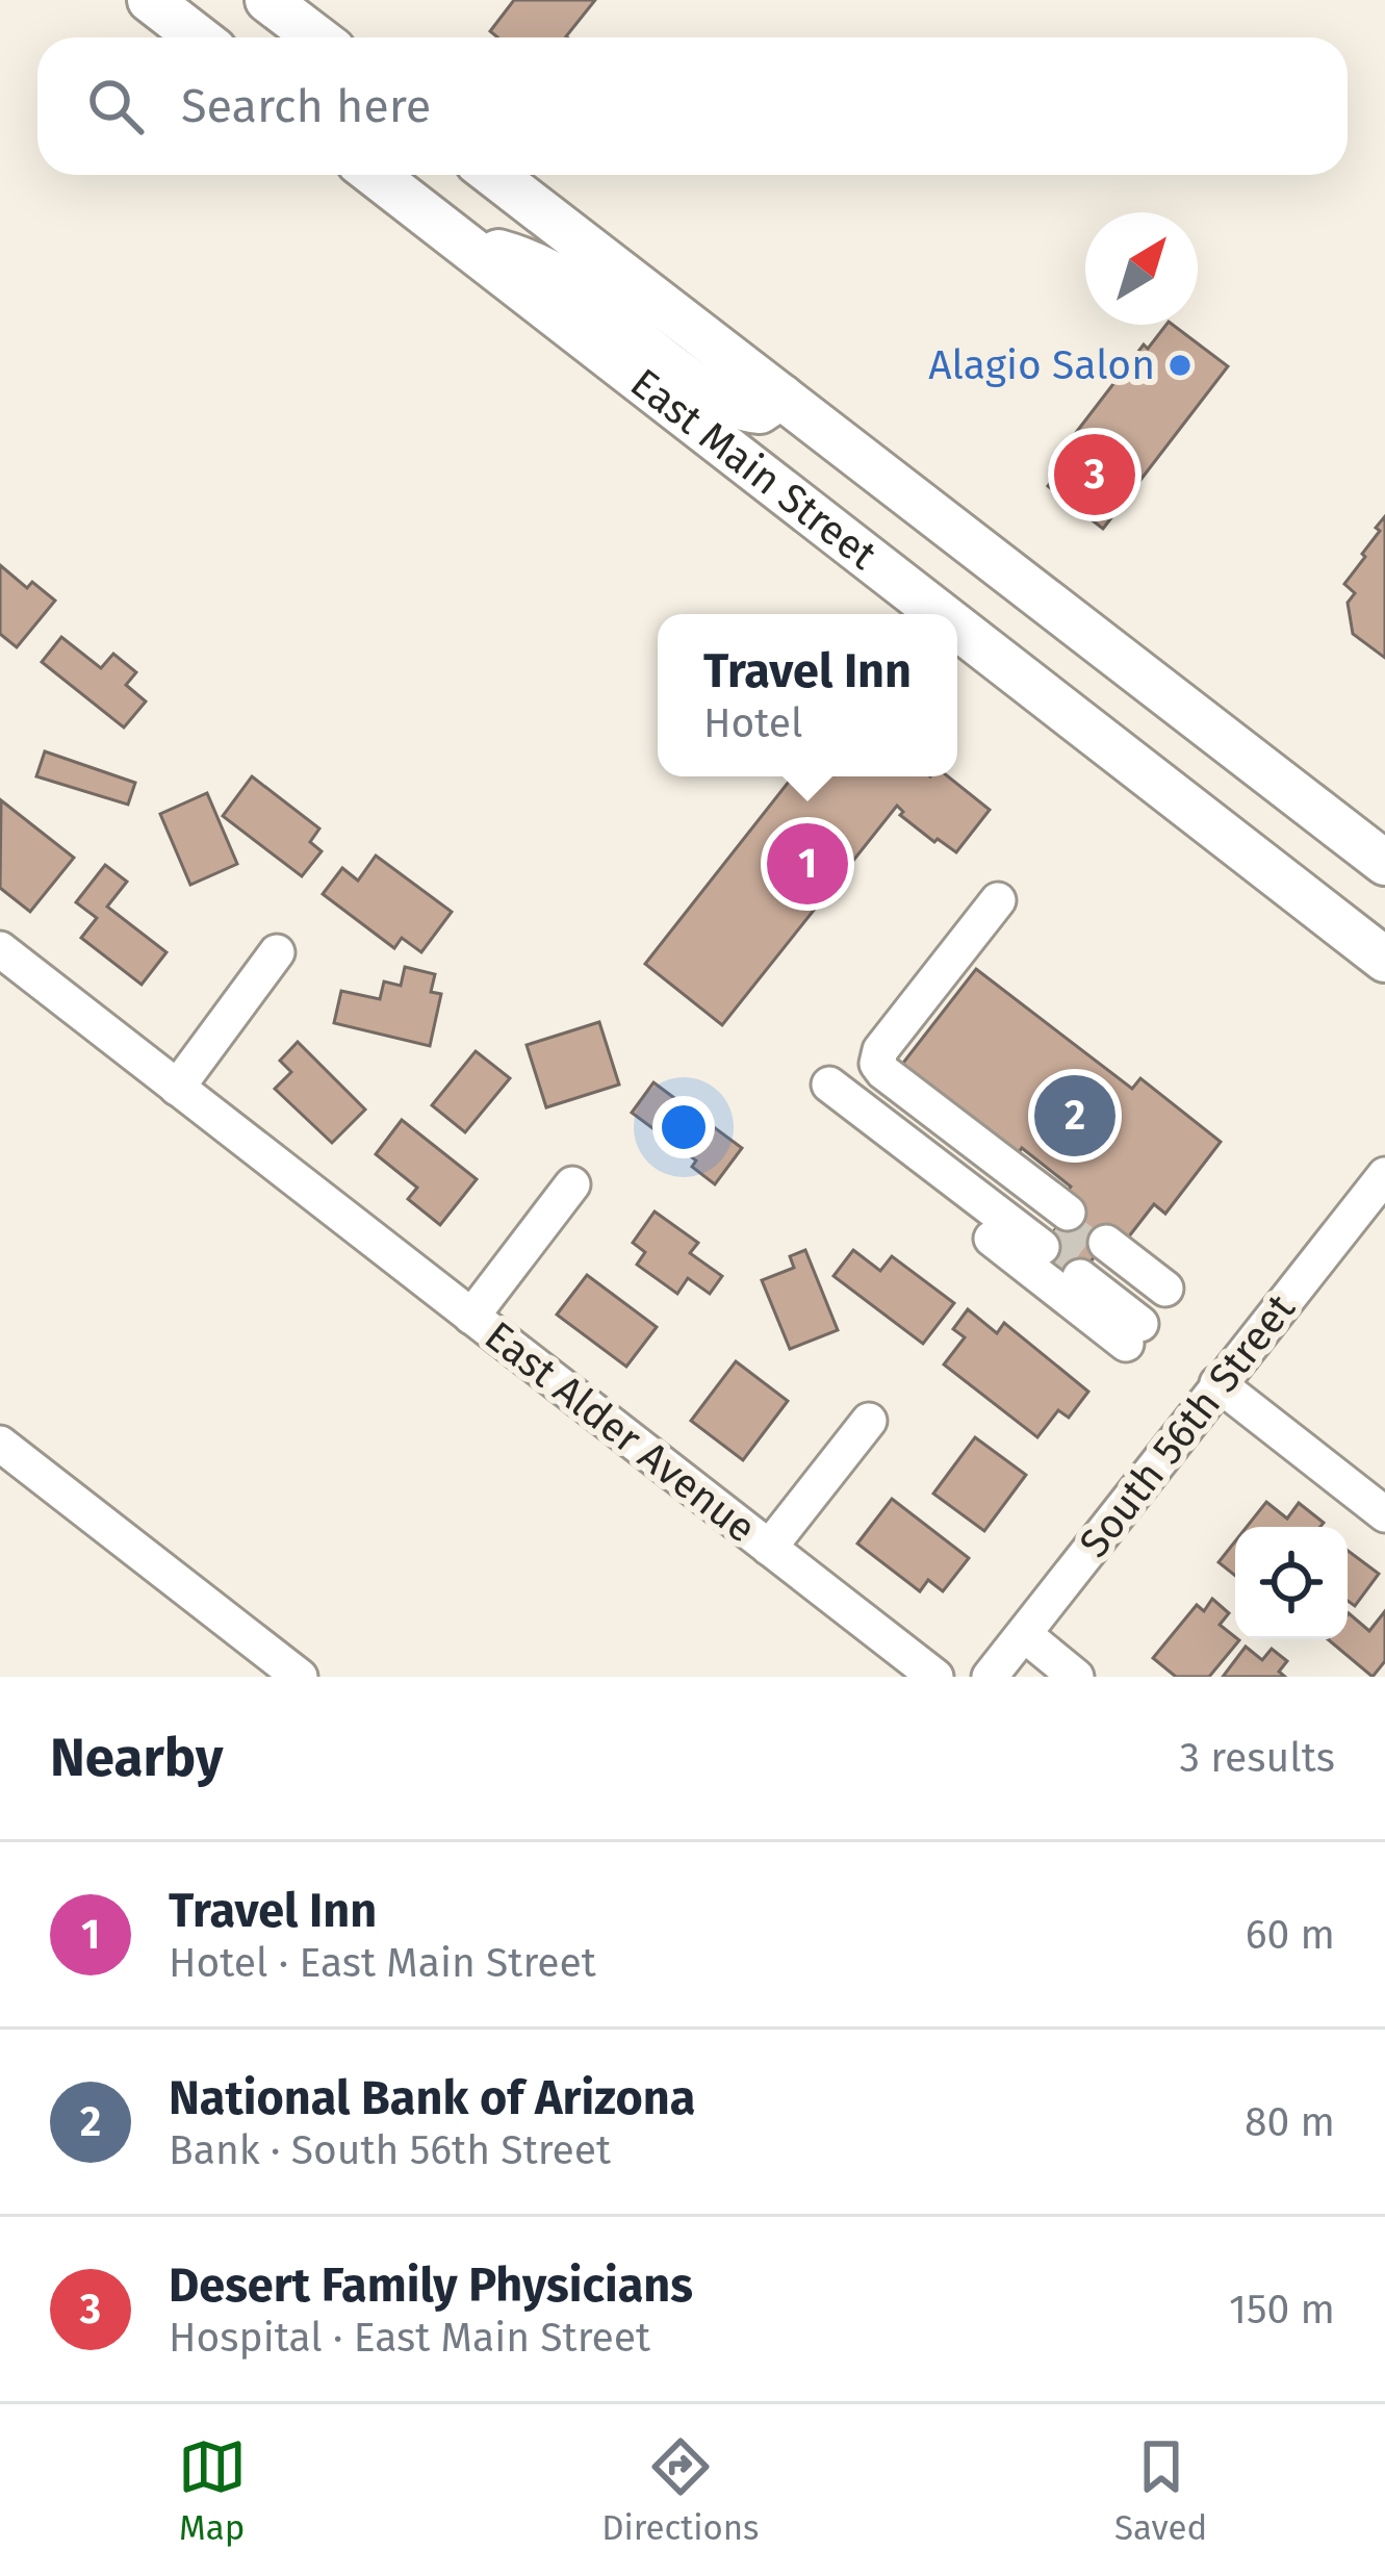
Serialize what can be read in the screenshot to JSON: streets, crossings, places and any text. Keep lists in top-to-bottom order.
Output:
{
  "streets": {
    "main road": ["East Main Street"],
    "street": ["South 56th Street", "East Alder Avenue"]
  },
  "places": ["Alagio Salon"],
  "north": "top right",
  "page": {
    "search": "Search here",
    "pins": ["3", "1", "2"],
    "popup": ["Travel Inn", "Hotel"],
    "heading": ["Nearby", "3 results"],
    "list": [
      {
        "mark": "1",
        "name": "Travel Inn",
        "note": "Hotel · East Main Street",
        "value": "60 m"
      },
      {
        "mark": "2",
        "name": "National Bank of Arizona",
        "note": "Bank · South 56th Street",
        "value": "80 m"
      },
      {
        "mark": "3",
        "name": "Desert Family Physicians",
        "note": "Hospital · East Main Street",
        "value": "150 m"
      }
    ],
    "nav": ["Map", "Directions", "Saved"]
  }
}
